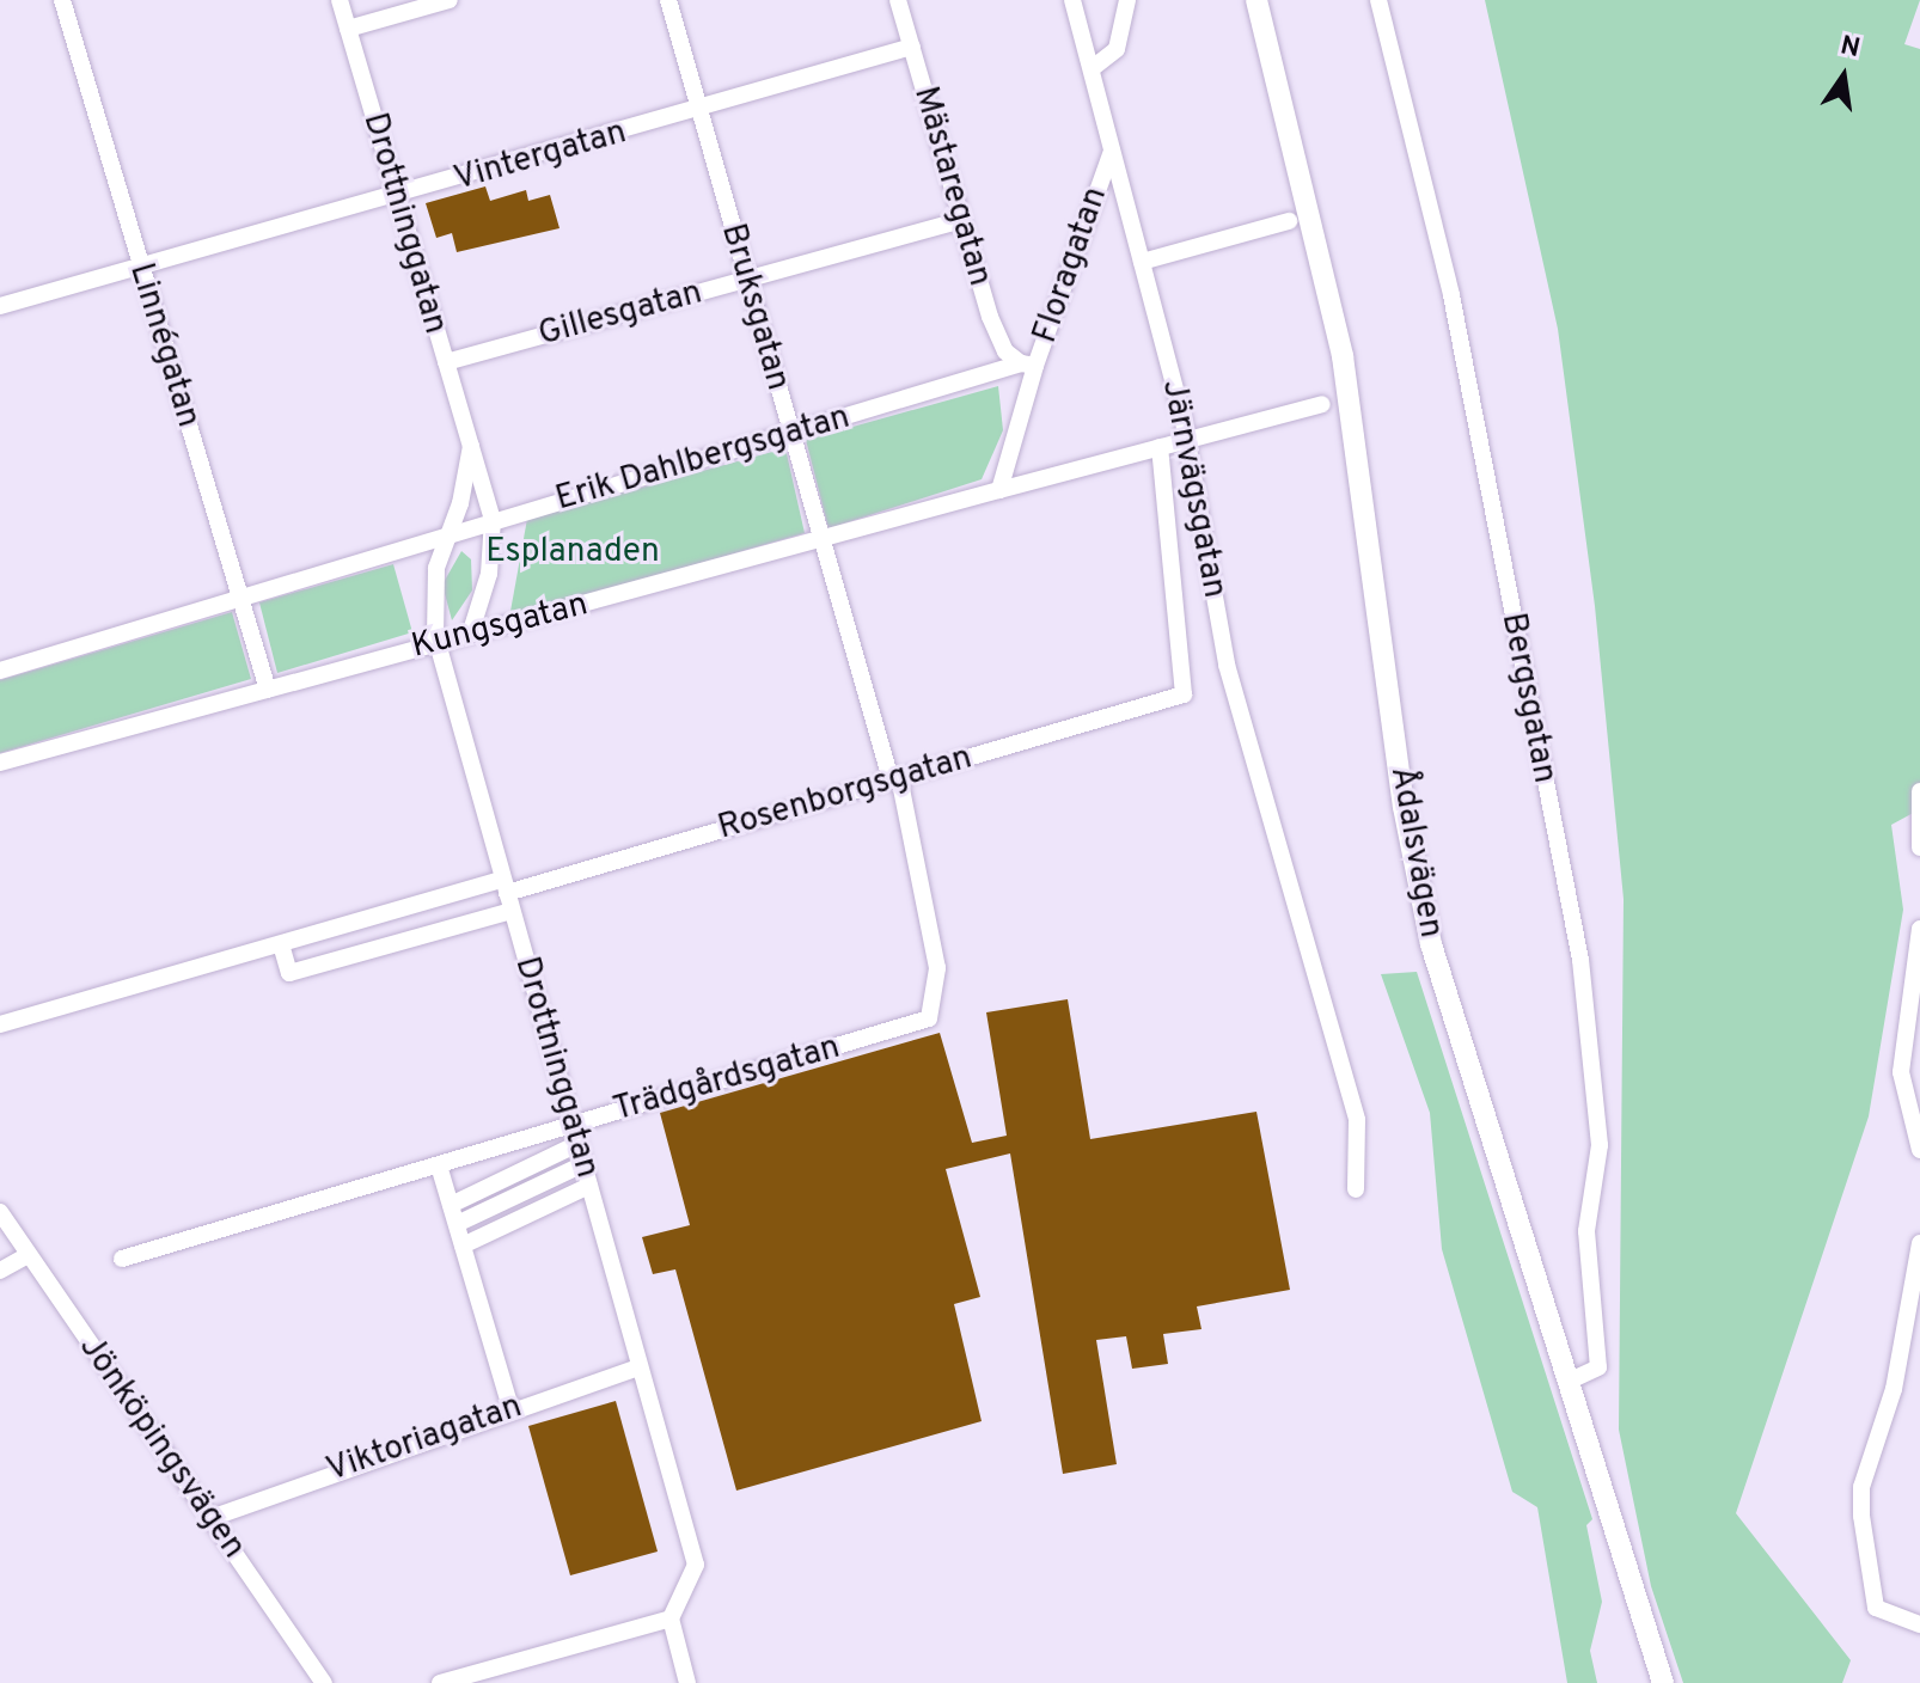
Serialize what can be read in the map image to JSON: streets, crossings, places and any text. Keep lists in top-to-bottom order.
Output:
{
  "streets": {
    "main road": ["Ådalsvägen"],
    "street": [
      "Vintergatan",
      "Mästaregatan",
      "Drottninggatan",
      "Floragatan",
      "Bruksgatan",
      "Gillesgatan",
      "Linnégatan",
      "Erik Dahlbergsgatan",
      "Järnvägsgatan",
      "Kungsgatan",
      "Bergsgatan",
      "Rosenborgsgatan",
      "Trädgårdsgatan",
      "Viktoriagatan",
      "Jönköpingsvägen"
    ]
  },
  "crossings": [
    ["Vintergatan", "Mästaregatan"],
    ["Vintergatan", "Drottninggatan"],
    ["Vintergatan", "Bruksgatan"],
    ["Vintergatan", "Linnégatan"],
    ["Mästaregatan", "Floragatan"],
    ["Mästaregatan", "Gillesgatan"],
    ["Mästaregatan", "Erik Dahlbergsgatan"],
    ["Drottninggatan", "Gillesgatan"],
    ["Drottninggatan", "Erik Dahlbergsgatan"],
    ["Drottninggatan", "Kungsgatan"],
    ["Drottninggatan", "Rosenborgsgatan"],
    ["Drottninggatan", "Trädgårdsgatan"],
    ["Drottninggatan", "Viktoriagatan"],
    ["Floragatan", "Erik Dahlbergsgatan"],
    ["Floragatan", "Järnvägsgatan"],
    ["Bruksgatan", "Gillesgatan"],
    ["Bruksgatan", "Erik Dahlbergsgatan"],
    ["Bruksgatan", "Kungsgatan"],
    ["Bruksgatan", "Rosenborgsgatan"],
    ["Bruksgatan", "Trädgårdsgatan"],
    ["Linnégatan", "Erik Dahlbergsgatan"],
    ["Linnégatan", "Kungsgatan"],
    ["Järnvägsgatan", "Kungsgatan"],
    ["Kungsgatan", "Rosenborgsgatan"],
    ["Bergsgatan", "Ådalsvägen"],
    ["Rosenborgsgatan", "Trädgårdsgatan"],
    ["Viktoriagatan", "Jönköpingsvägen"]
  ],
  "parks": ["Esplanaden"],
  "north": "top"
}
